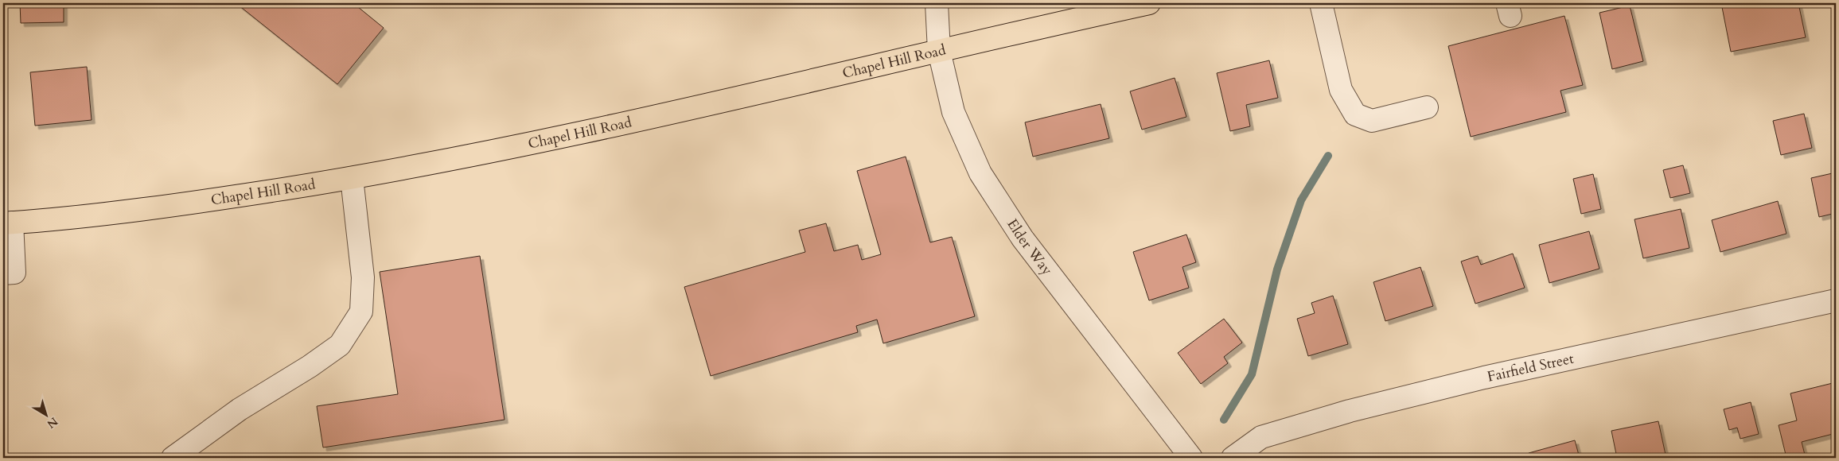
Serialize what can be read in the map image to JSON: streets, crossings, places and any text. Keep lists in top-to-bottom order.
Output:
{
  "streets": {
    "main road": ["Chapel Hill Road"],
    "street": ["Elder Way", "Fairfield Street"]
  },
  "crossings": [
    ["Chapel Hill Road", "Elder Way"]
  ],
  "north": "bottom right"
}
